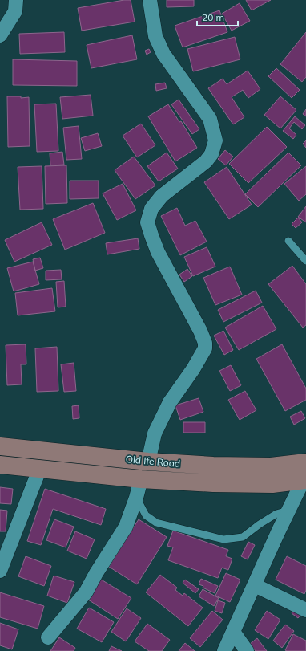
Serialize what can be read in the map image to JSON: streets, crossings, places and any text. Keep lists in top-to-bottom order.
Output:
{
  "streets": {
    "main road": ["Old Ife Road"]
  },
  "scale_bar": "20 m"
}
